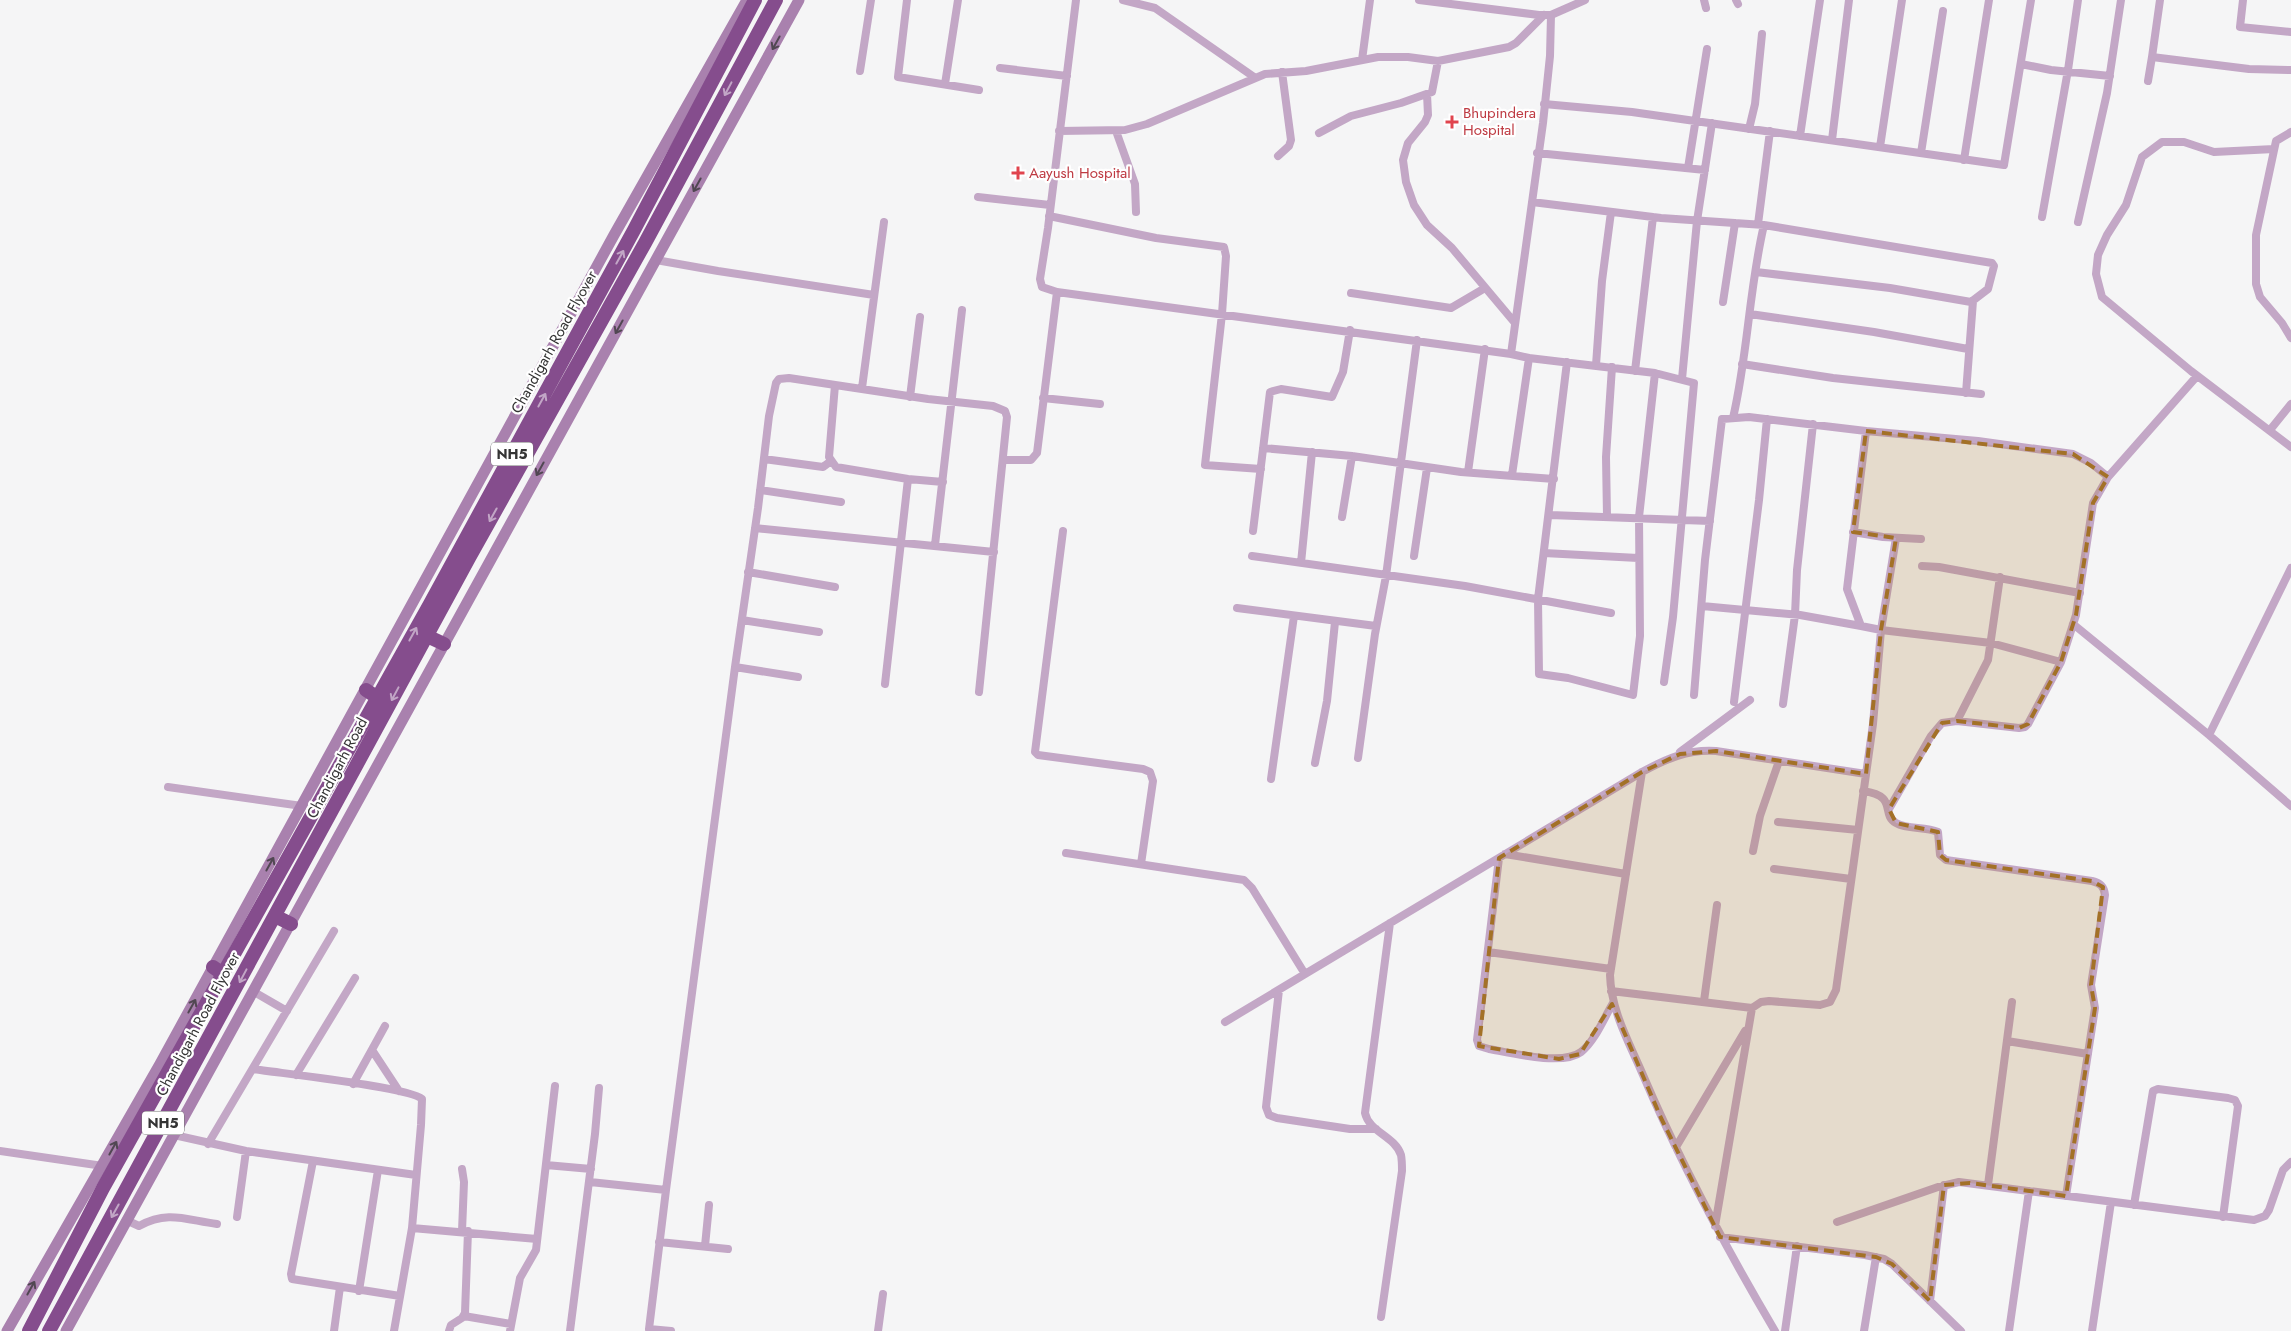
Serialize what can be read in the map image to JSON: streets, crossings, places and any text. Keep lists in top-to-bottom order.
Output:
{
  "streets": {
    "highway": ["Chandigarh Road Flyover", "NH5", "Chandigarh Road"]
  },
  "crossings": [
    ["Chandigarh Road Flyover", "NH5"],
    ["Chandigarh Road Flyover", "Chandigarh Road"]
  ],
  "places": {
    "health": ["Bhupindera Hospital", "Aayush Hospital"]
  }
}
